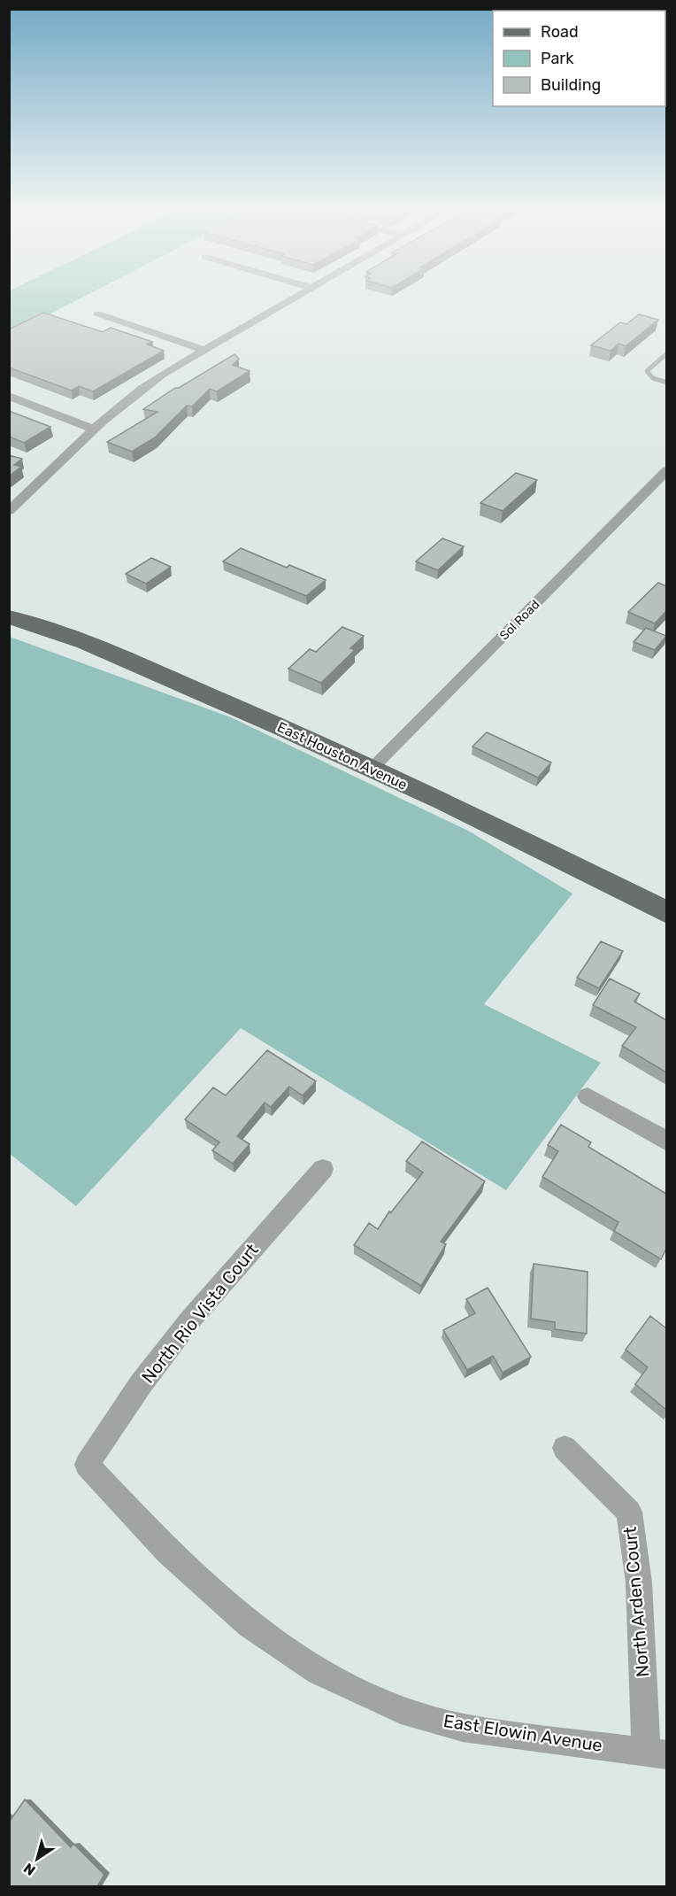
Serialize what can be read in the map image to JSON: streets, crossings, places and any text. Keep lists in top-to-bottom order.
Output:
{
  "streets": {
    "main road": ["East Houston Avenue"],
    "street": [
      "Sol Road",
      "North Rio Vista Court",
      "North Arden Court",
      "East Elowin Avenue"
    ]
  },
  "crossings": [
    ["Sol Road", "East Houston Avenue"],
    ["North Rio Vista Court", "East Elowin Avenue"],
    ["North Arden Court", "East Elowin Avenue"]
  ],
  "legend": ["Road", "Park", "Building"],
  "north": "bottom left"
}
